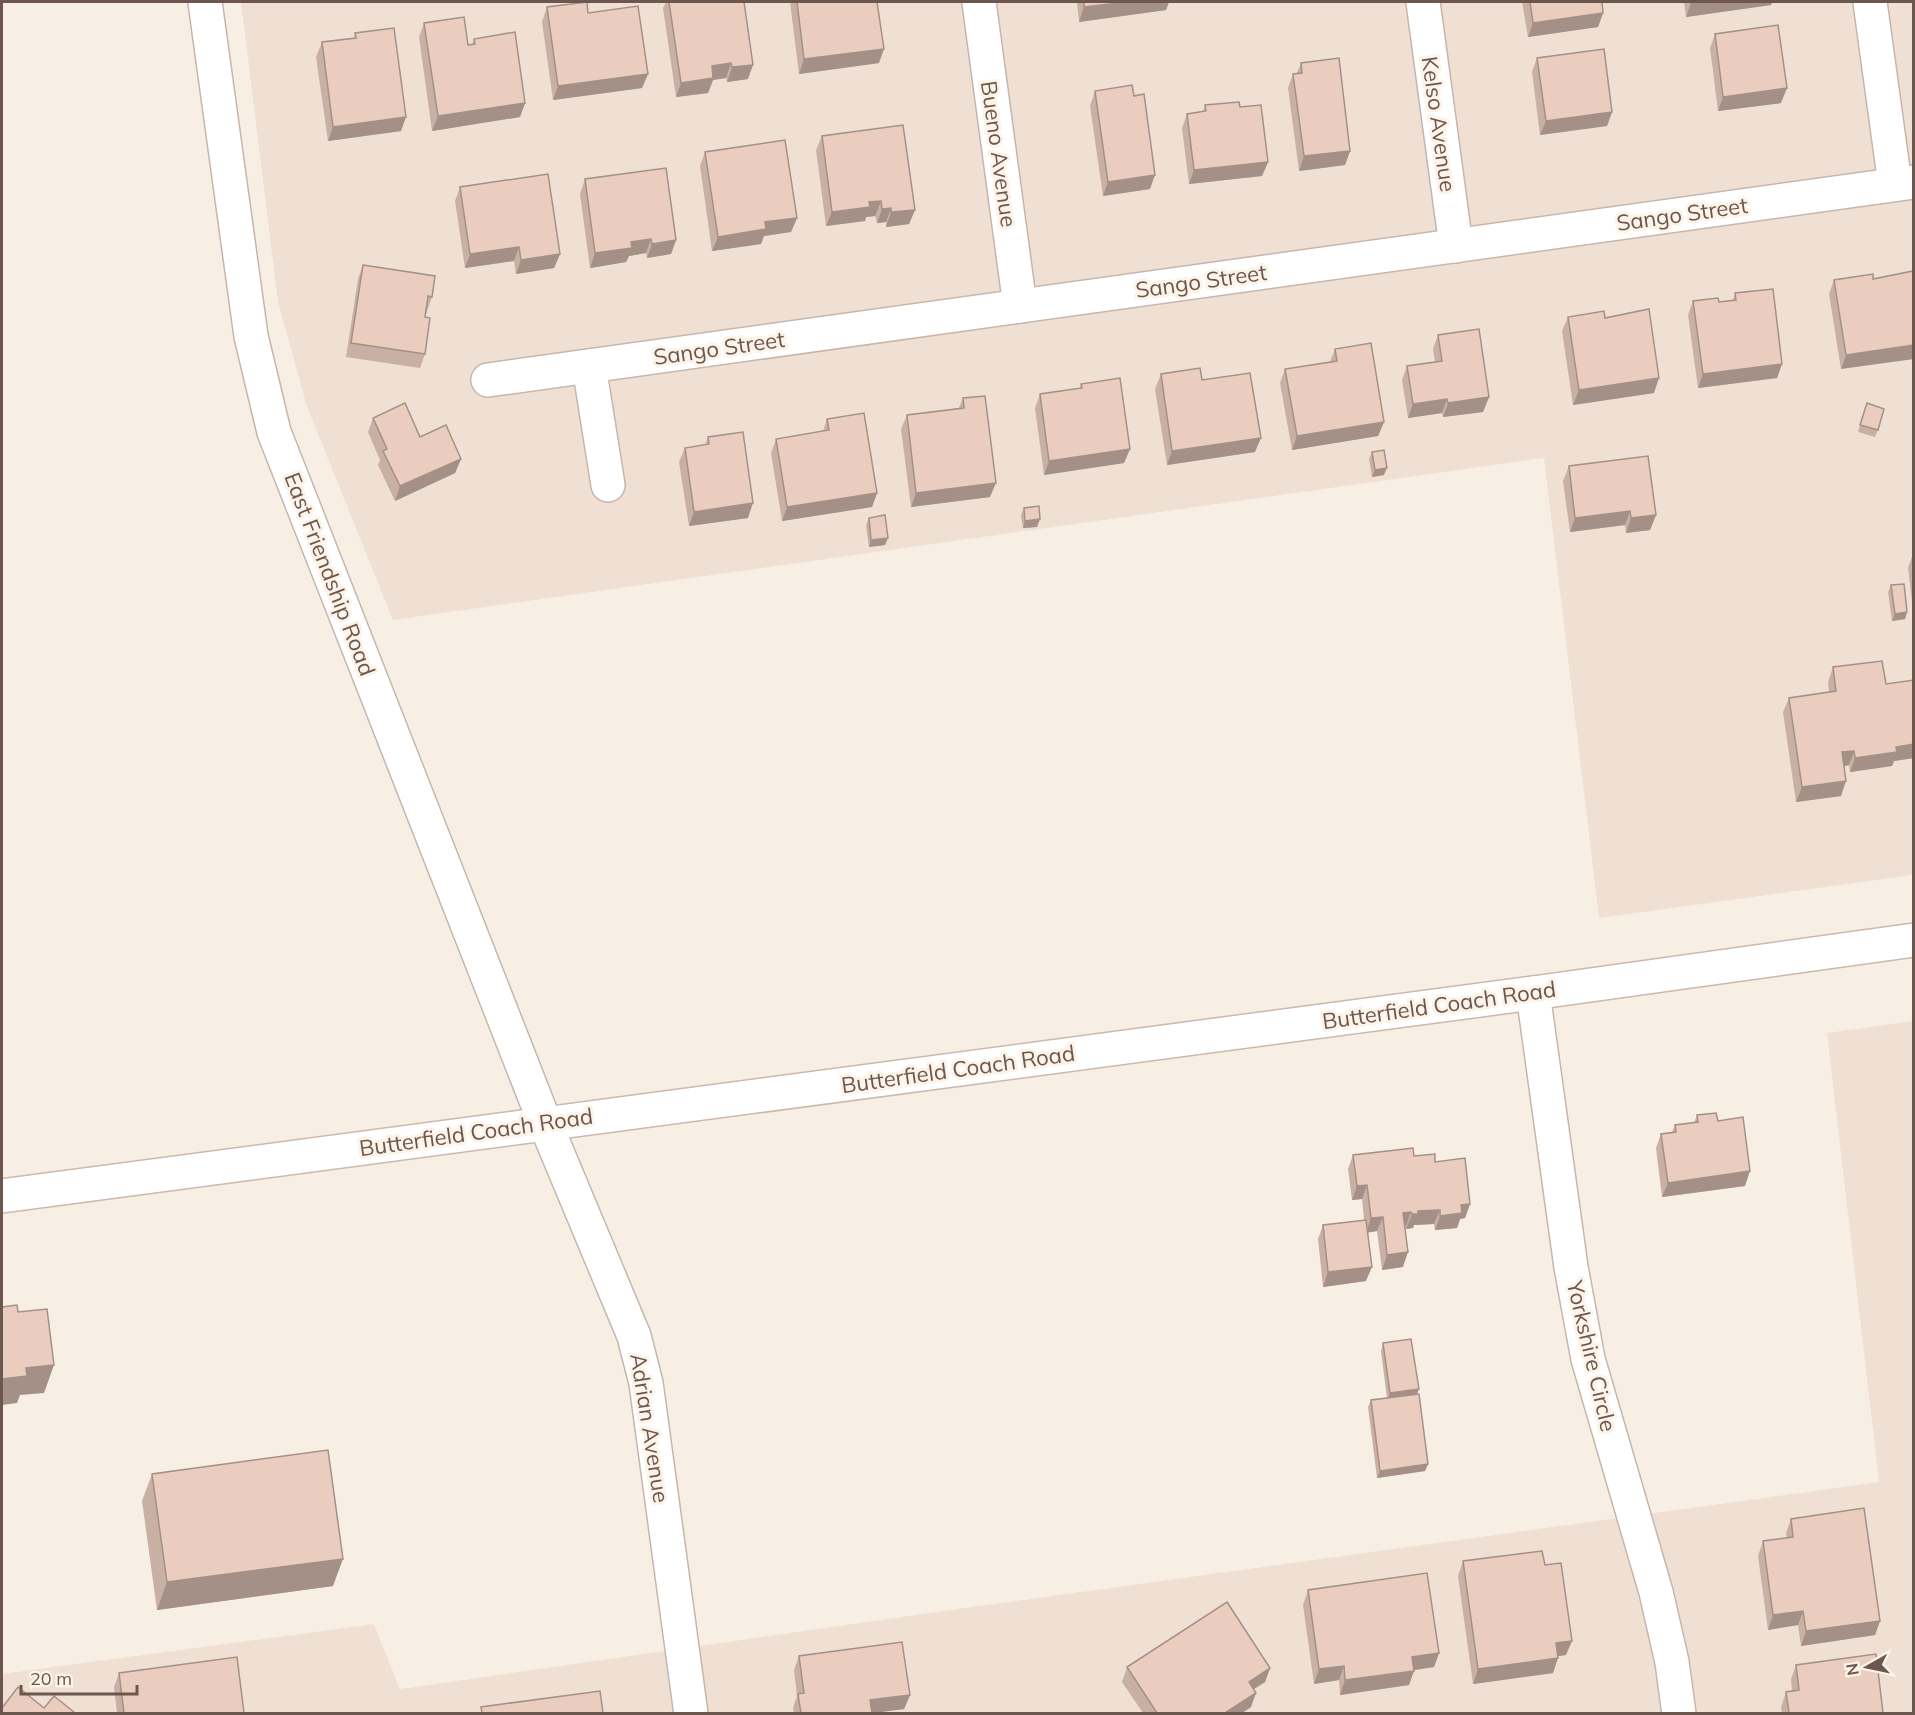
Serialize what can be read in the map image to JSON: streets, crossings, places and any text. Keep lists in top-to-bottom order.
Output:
{
  "streets": {
    "street": [
      "Kelso Avenue",
      "Bueno Avenue",
      "Sango Street",
      "East Friendship Road",
      "Butterfield Coach Road",
      "Yorkshire Circle",
      "Adrian Avenue"
    ]
  },
  "crossings": [
    ["Kelso Avenue", "Sango Street"],
    ["Bueno Avenue", "Sango Street"],
    ["East Friendship Road", "Butterfield Coach Road"],
    ["East Friendship Road", "Adrian Avenue"],
    ["Butterfield Coach Road", "Yorkshire Circle"],
    ["Butterfield Coach Road", "Adrian Avenue"]
  ],
  "scale_bar": "20 m",
  "north": "left"
}
